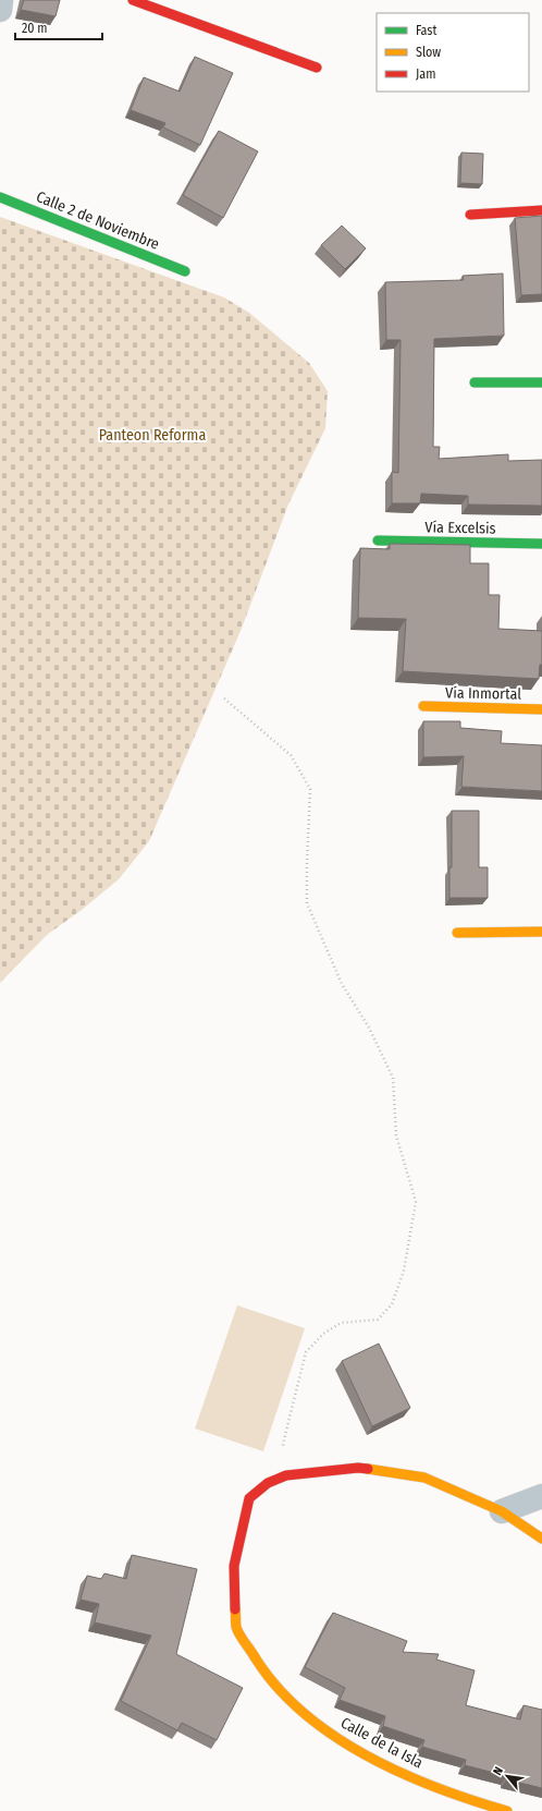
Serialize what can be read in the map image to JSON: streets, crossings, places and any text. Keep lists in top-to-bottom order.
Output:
{
  "streets": {
    "street": [
      "Calle 2 de Noviembre",
      "Vía Excelsis",
      "Vía Inmortal",
      "Calle de la Isla"
    ]
  },
  "parks": ["Panteon Reforma"],
  "legend": ["Fast", "Slow", "Jam"],
  "scale_bar": "20 m",
  "north": "top left"
}
